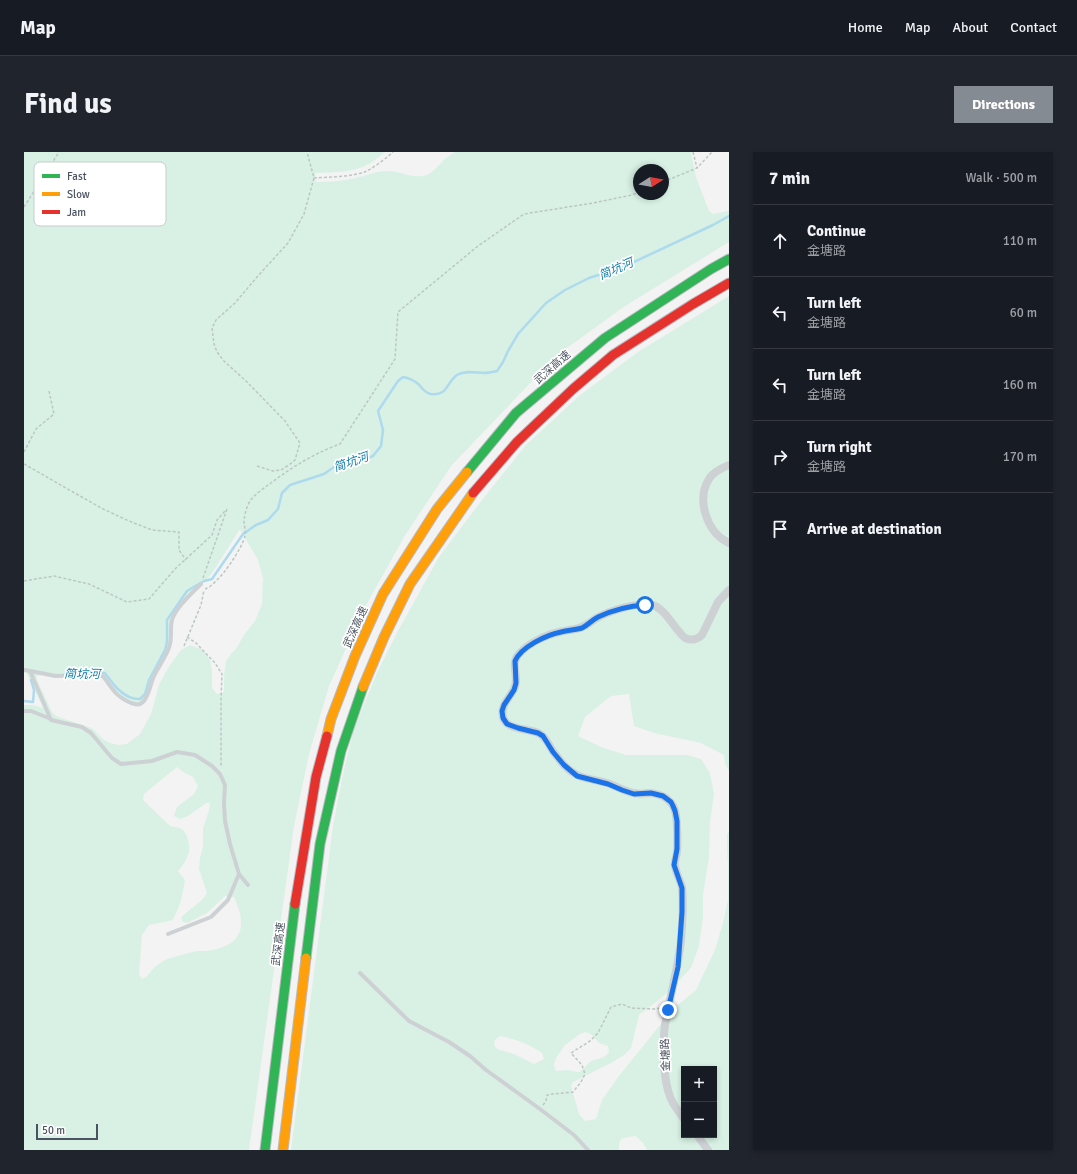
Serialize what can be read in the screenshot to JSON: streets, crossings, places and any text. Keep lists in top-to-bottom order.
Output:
{
  "streets": {
    "highway": ["武深高速"],
    "street": ["金塘路"]
  },
  "water": ["简坑河"],
  "legend": ["Fast", "Slow", "Jam"],
  "scale_bar": "50 m",
  "north": "right",
  "page": {
    "header": "Map",
    "nav": [
      "Home",
      "Map",
      "About",
      "Contact"
    ],
    "buttons": "Directions",
    "title": "Find us",
    "heading": ["7 min", "Walk · 500 m"],
    "list": [
      ["Continue", "金塘路", "110 m"],
      ["Turn left", "金塘路", "60 m"],
      ["Turn left", "金塘路", "160 m"],
      ["Turn right", "金塘路", "170 m"],
      "Arrive at destination"
    ],
    "map_buttons": ["+", "−"],
    "scale": "50 m"
  }
}
